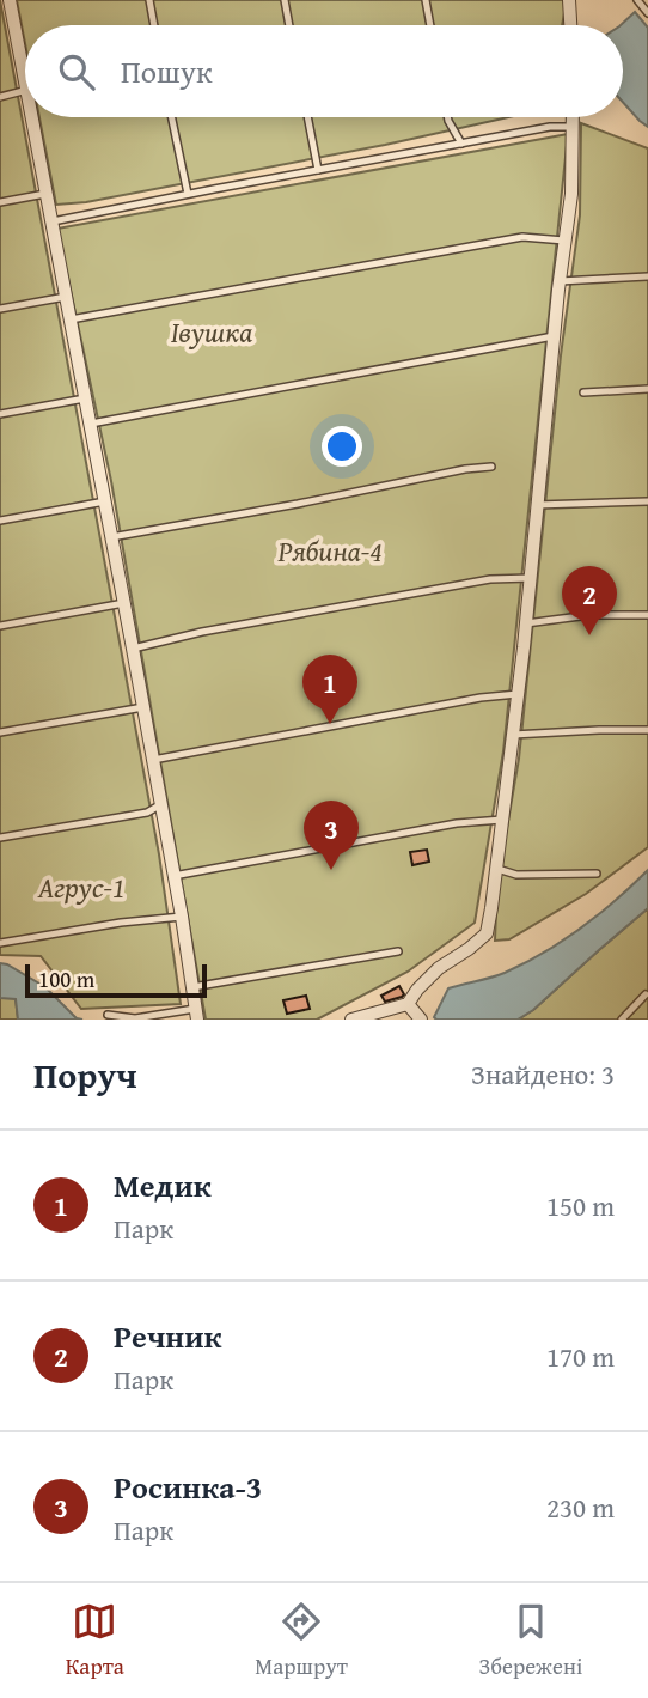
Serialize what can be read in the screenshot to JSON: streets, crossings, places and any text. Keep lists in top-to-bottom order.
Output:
{
  "parks": ["Івушка", "Рябина-4", "Агрус-1"],
  "scale_bar": "100 m",
  "page": {
    "search": "Пошук",
    "pins": ["2", "1", "3"],
    "scale": "100 m",
    "heading": ["Поруч", "Знайдено: 3"],
    "list": [
      {
        "mark": "1",
        "name": "Медик",
        "note": "Парк",
        "value": "150 m"
      },
      {
        "mark": "2",
        "name": "Речник",
        "note": "Парк",
        "value": "170 m"
      },
      {
        "mark": "3",
        "name": "Росинка-3",
        "note": "Парк",
        "value": "230 m"
      }
    ],
    "nav": ["Карта", "Маршрут", "Збережені"]
  }
}
